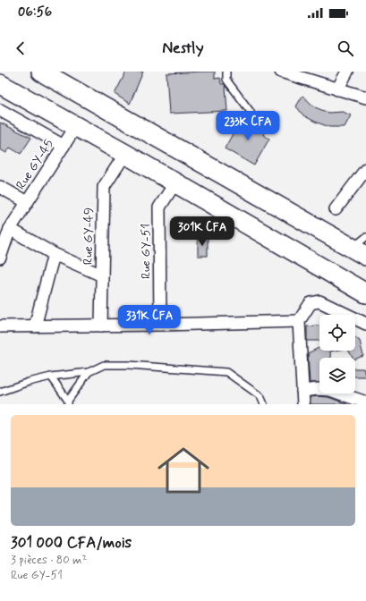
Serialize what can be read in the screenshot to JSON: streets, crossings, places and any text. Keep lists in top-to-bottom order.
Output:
{
  "streets": {
    "street": ["Rue GY-45", "Rue GY-49", "Rue GY-51"]
  },
  "page": {
    "status": "06:56",
    "header": "Nestly",
    "price": ["233K CFA", "301K CFA", "331K CFA"],
    "list": [
      {
        "name": "301 000 CFA/mois",
        "note": "3 pièces · 80 m² · Rue GY-51"
      }
    ]
  }
}
